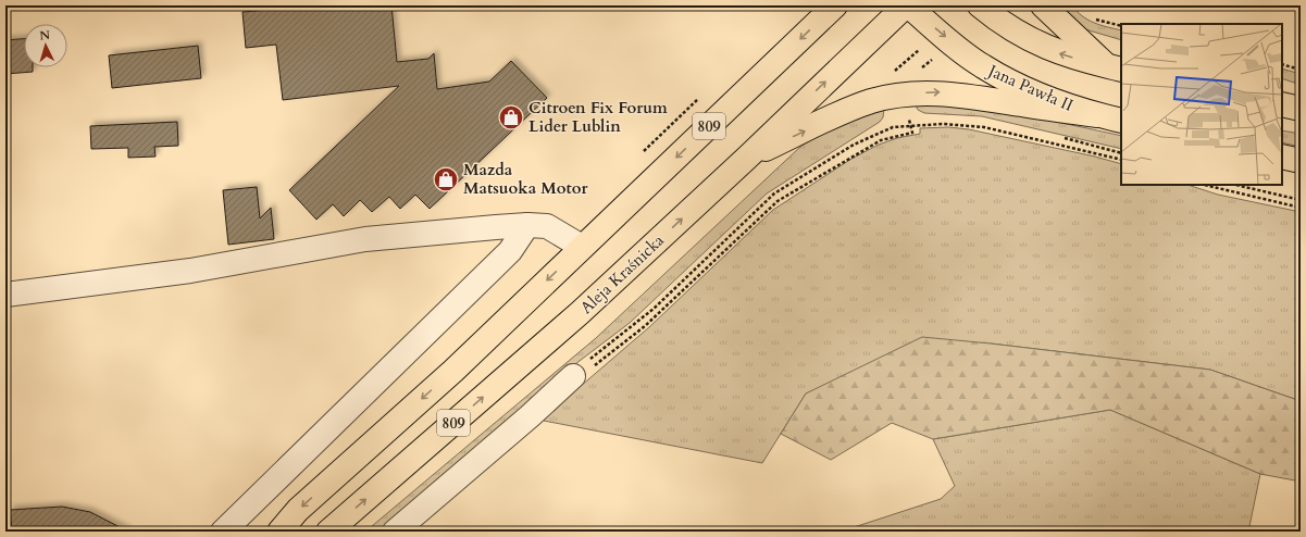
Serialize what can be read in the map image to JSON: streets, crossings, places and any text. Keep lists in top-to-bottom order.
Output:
{
  "streets": {
    "main road": ["Jana Pawła II", "809", "Aleja Kraśnicka"]
  },
  "crossings": [
    ["Jana Pawła II", "Aleja Kraśnicka"]
  ],
  "places": {
    "shop": ["Citroen Fix Forum Lider Lublin", "Mazda Matsuoka Motor"]
  },
  "north": "top"
}
